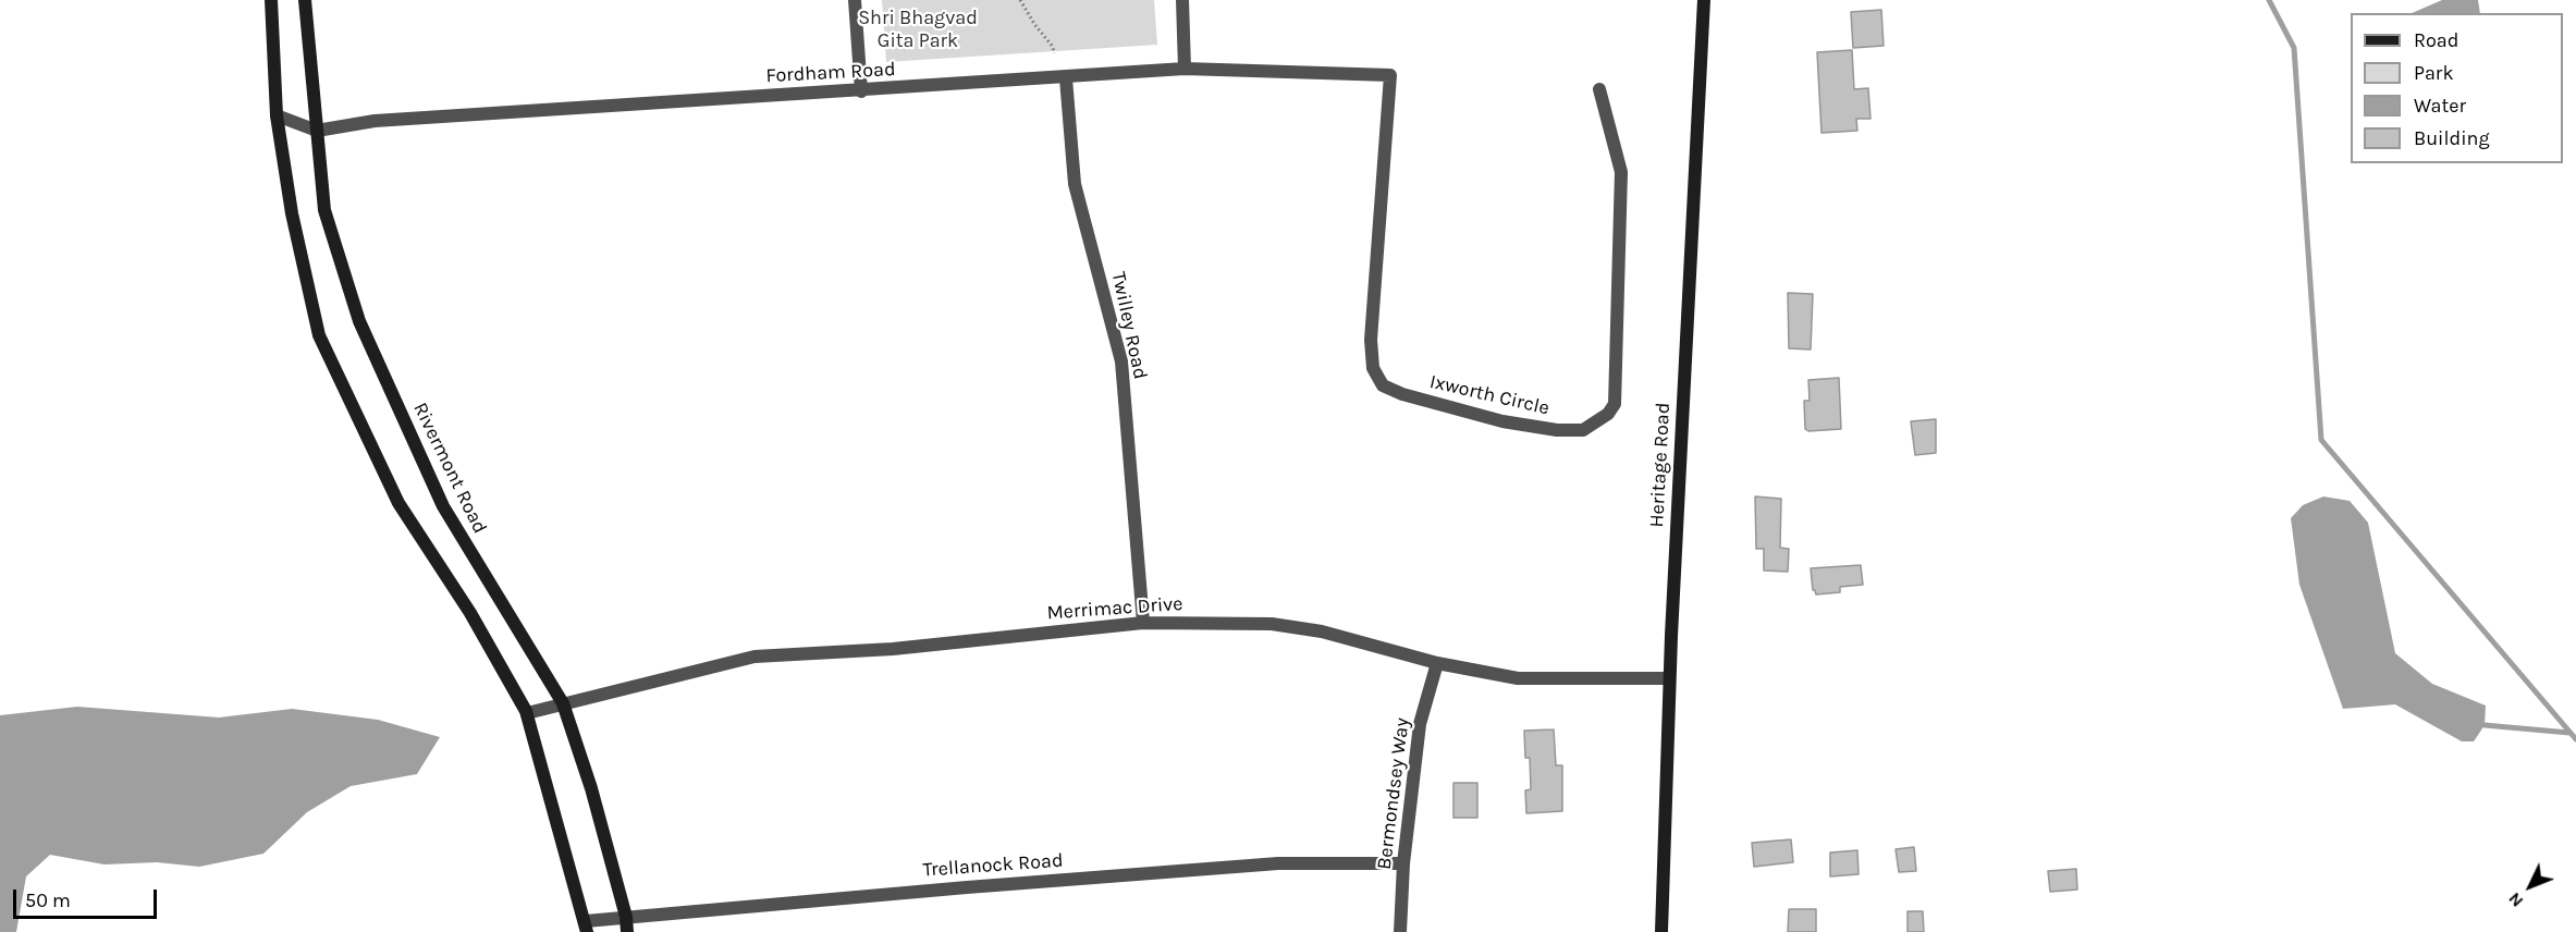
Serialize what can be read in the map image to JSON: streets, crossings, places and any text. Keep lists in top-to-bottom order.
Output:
{
  "streets": {
    "street": [
      "Fordham Road",
      "Twilley Road",
      "Ixworth Circle",
      "Heritage Road",
      "Rivermont Road",
      "Merrimac Drive",
      "Bermondsey Way",
      "Trellanock Road"
    ]
  },
  "crossings": [
    ["Fordham Road", "Twilley Road"],
    ["Fordham Road", "Ixworth Circle"],
    ["Fordham Road", "Rivermont Road"],
    ["Twilley Road", "Merrimac Drive"],
    ["Heritage Road", "Merrimac Drive"],
    ["Rivermont Road", "Merrimac Drive"],
    ["Rivermont Road", "Trellanock Road"],
    ["Merrimac Drive", "Bermondsey Way"],
    ["Bermondsey Way", "Trellanock Road"]
  ],
  "parks": ["Shri Bhagvad Gita Park"],
  "legend": [
    "Road",
    "Park",
    "Water",
    "Building"
  ],
  "scale_bar": "50 m",
  "north": "bottom left"
}
